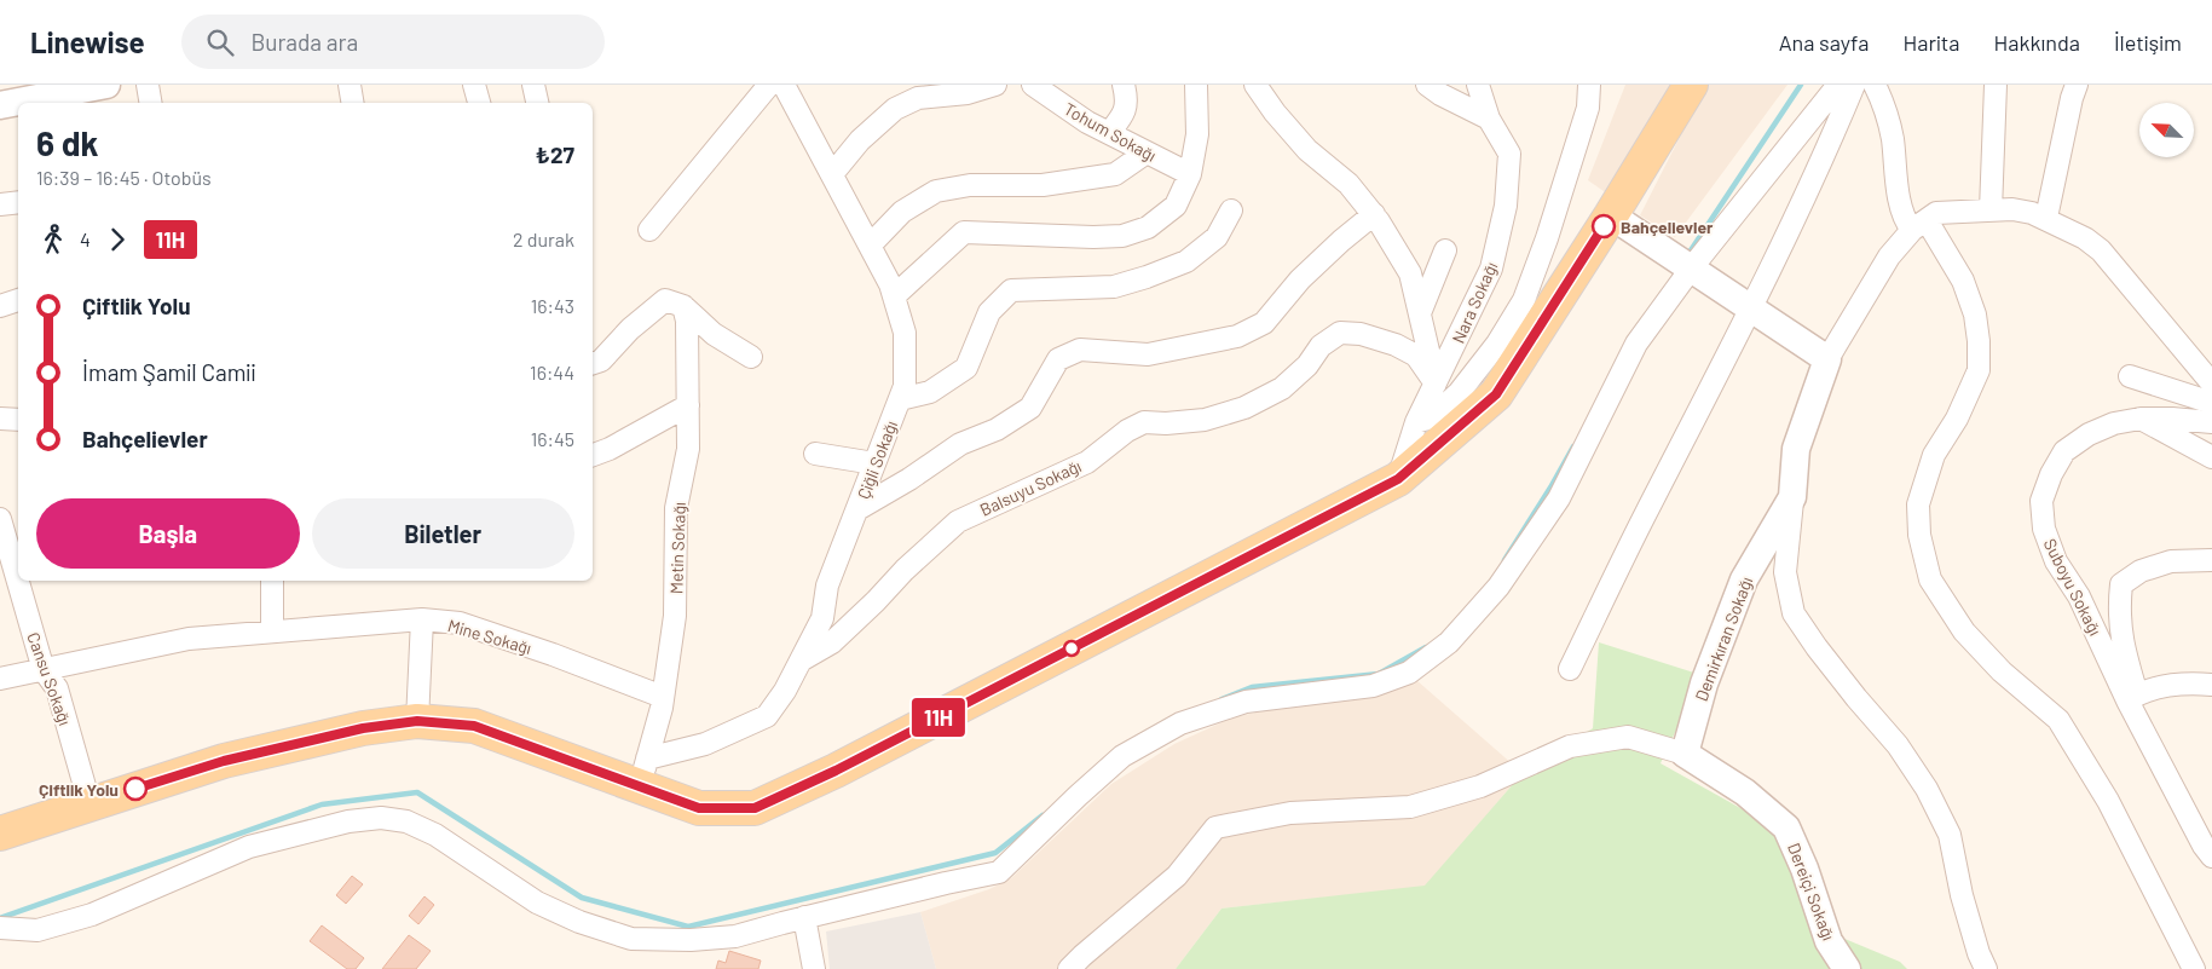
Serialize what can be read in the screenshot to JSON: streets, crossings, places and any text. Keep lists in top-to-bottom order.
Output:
{
  "streets": {
    "street": [
      "Tohum Sokağı",
      "Nara Sokağı",
      "Çiğli Sokağı",
      "Balsuyu Sokağı",
      "Metin Sokağı",
      "Suboyu Sokağı",
      "Mine Sokağı",
      "Demirkıran Sokağı",
      "Cansu Sokağı",
      "Dereiçi Sokağı"
    ]
  },
  "crossings": [
    ["Nara Sokağı", "Balsuyu Sokağı"],
    ["Çiğli Sokağı", "Balsuyu Sokağı"],
    ["Çiğli Sokağı", "Metin Sokağı"],
    ["Metin Sokağı", "Mine Sokağı"],
    ["Mine Sokağı", "Cansu Sokağı"],
    ["Demirkıran Sokağı", "Dereiçi Sokağı"]
  ],
  "places": ["Bahçelievler", "Çiftlik Yolu"],
  "lines": ["bus line 11H"],
  "north": "top left",
  "page": {
    "header": "Linewise",
    "search": "Burada ara",
    "nav": [
      "Ana sayfa",
      "Harita",
      "Hakkında",
      "İletişim"
    ],
    "on_map": "11H",
    "heading": ["6 dk", "16:39 – 16:45 · Otobüs", "₺27"],
    "legs": ["4", "11H", "2 durak"],
    "list": [
      {
        "name": "Çiftlik Yolu",
        "value": "16:43"
      },
      {
        "name": "İmam Şamil Camii",
        "value": "16:44"
      },
      {
        "name": "Bahçelievler",
        "value": "16:45"
      }
    ],
    "buttons": ["Başla", "Biletler"]
  }
}
